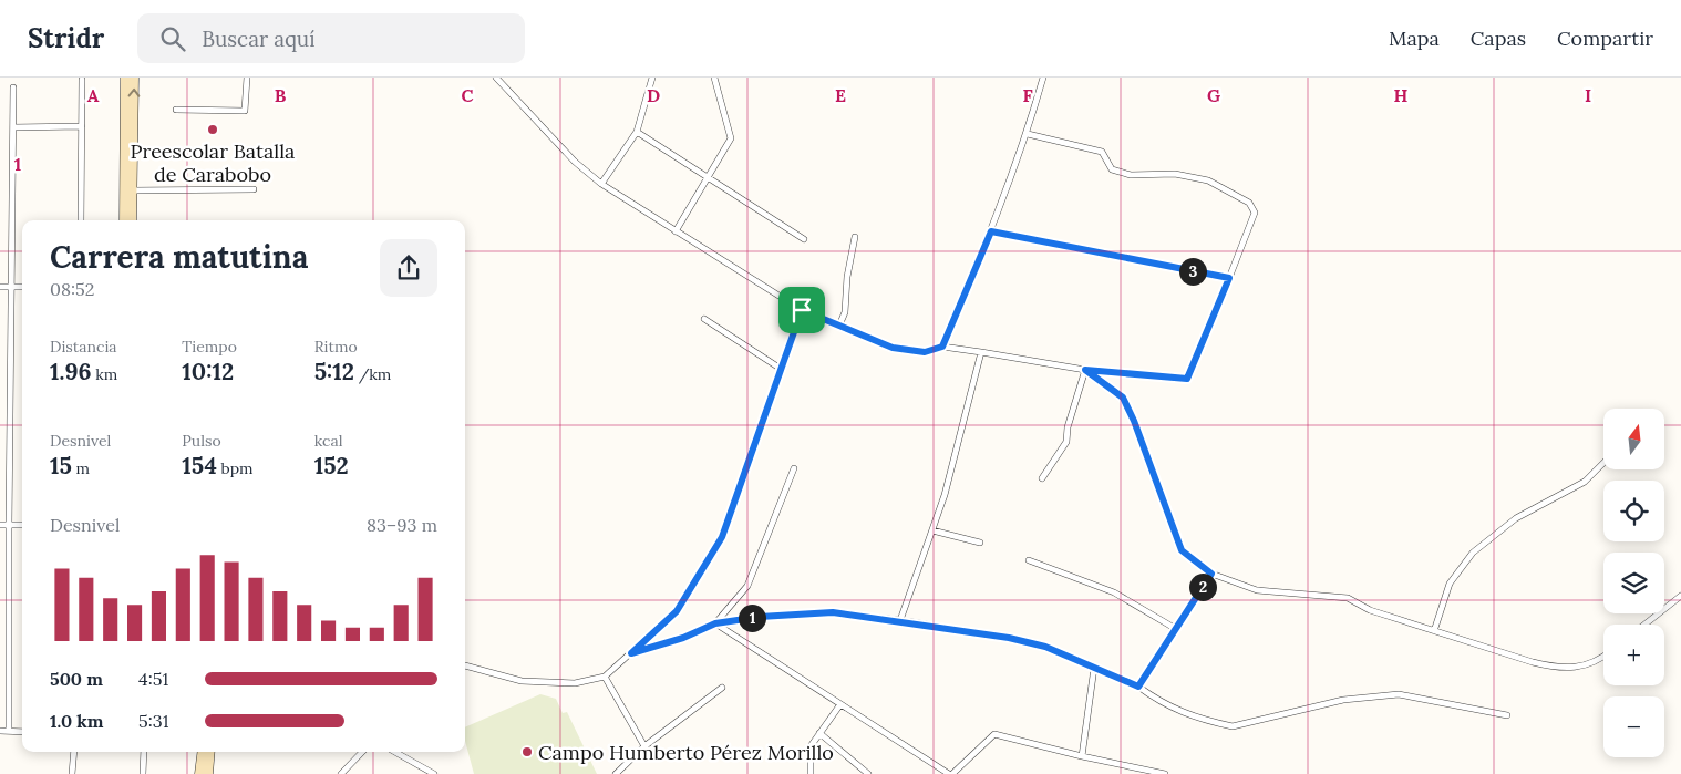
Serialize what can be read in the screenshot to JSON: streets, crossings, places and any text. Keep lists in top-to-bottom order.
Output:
{
  "places": ["Preescolar Batalla de Carabobo", "Campo Humberto Pérez Morillo"],
  "north": "top",
  "page": {
    "header": "Stridr",
    "search": "Buscar aquí",
    "nav": ["Mapa", "Capas", "Compartir"],
    "heading": ["Carrera matutina", "08:52"],
    "pins": ["3", "2", "1"],
    "stats": [
      ["Distancia", "1.96 km"],
      ["Tiempo", "10:12"],
      ["Ritmo", "5:12 /km"],
      ["Desnivel", "15 m"],
      ["Pulso", "154 bpm"],
      ["kcal", "152"]
    ],
    "map_buttons": ["+", "−"],
    "chart": ["Desnivel", "83–93 m"],
    "list": [
      {
        "name": "500 m",
        "note": "4:51"
      },
      {
        "name": "1.0 km",
        "note": "5:31"
      }
    ]
  },
  "grid": {
    "columns": [
      "A",
      "B",
      "C",
      "D",
      "E",
      "F",
      "G",
      "H",
      "I"
    ],
    "rows": ["1"]
  }
}
